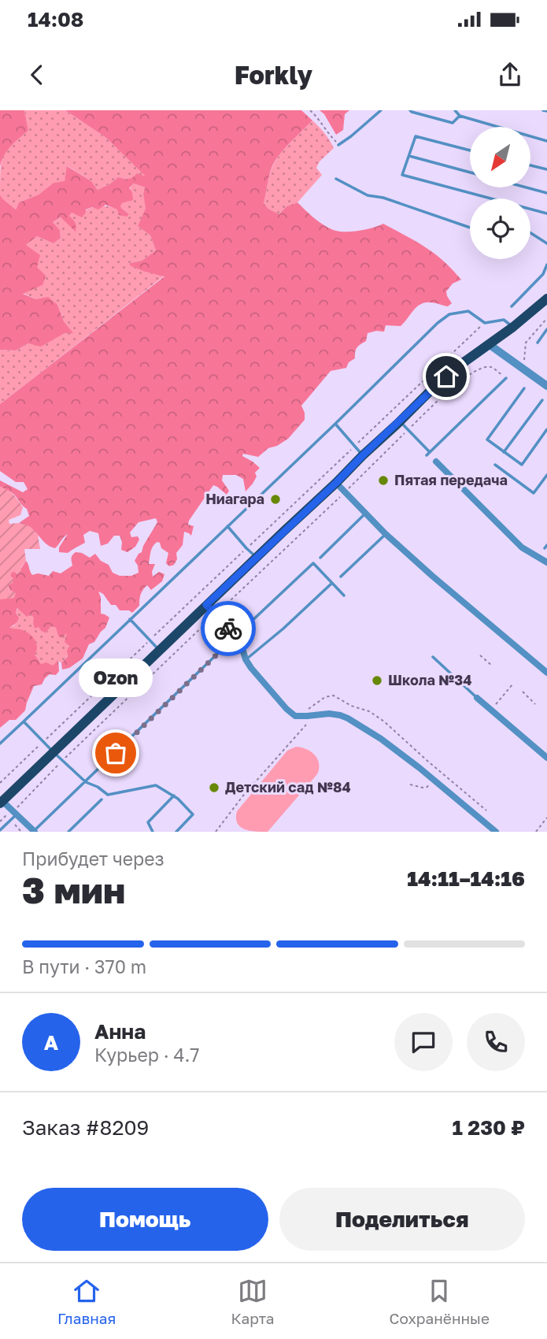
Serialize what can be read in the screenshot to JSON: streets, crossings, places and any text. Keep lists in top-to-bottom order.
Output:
{
  "places": [
    "Пятая передача",
    "Ниагара",
    "Школа №34",
    "Ozon",
    "Детский сад №84"
  ],
  "north": "bottom left",
  "page": {
    "status": "14:08",
    "header": "Forkly",
    "bubble": "Ozon",
    "heading": ["3 мин", "Прибудет через", "14:11–14:16"],
    "panel": [
      "Анна",
      "Курьер · 4.7",
      "Заказ #8209",
      "1 230 ₽"
    ],
    "bar": "В пути · 370 m",
    "round": "А",
    "buttons": ["Помощь", "Поделиться"],
    "tabs": ["Главная", "Карта", "Сохранённые"]
  }
}
